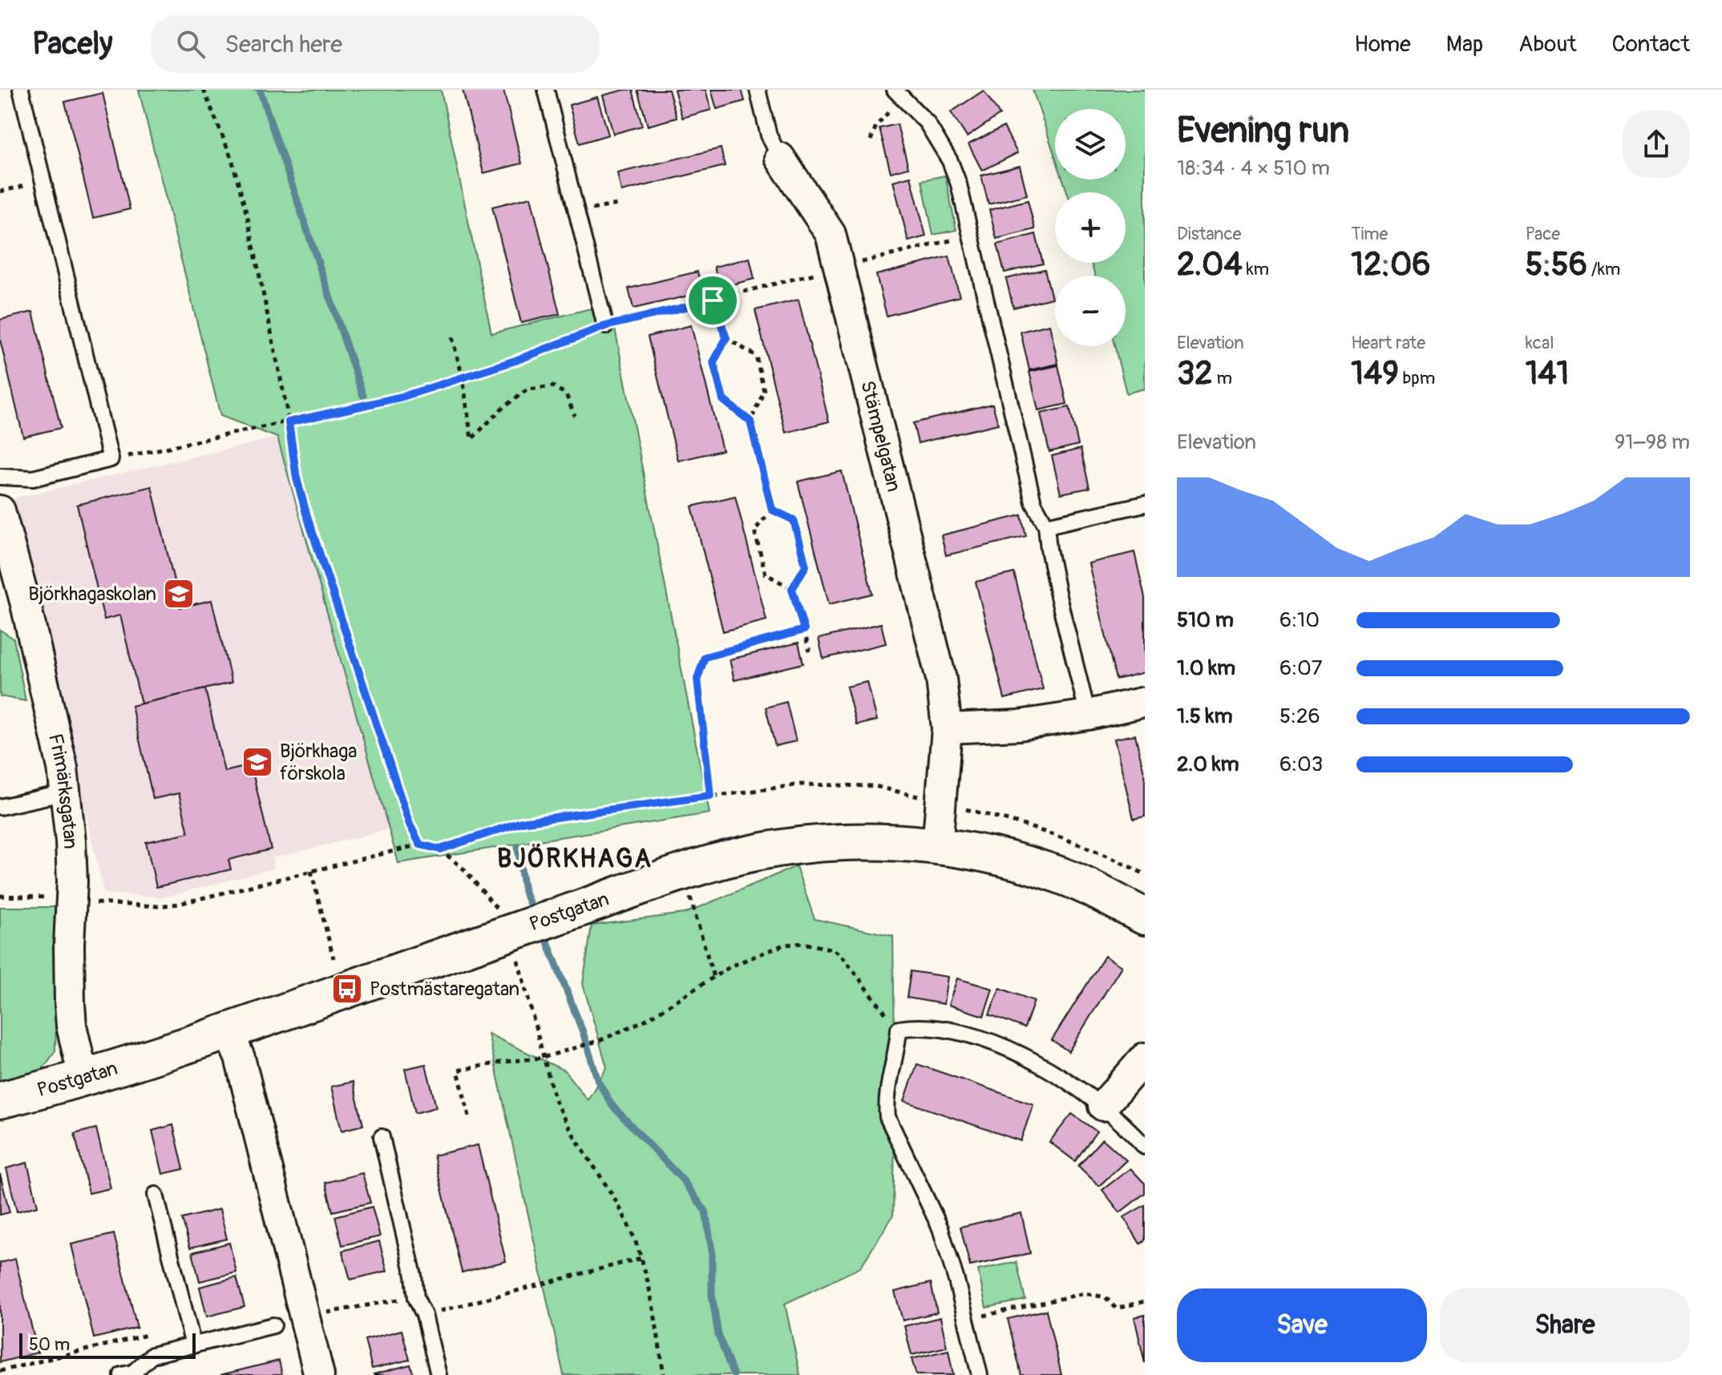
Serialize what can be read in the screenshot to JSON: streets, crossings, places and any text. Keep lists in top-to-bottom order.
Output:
{
  "streets": {
    "street": ["Stämpelgatan", "Frimärksgatan", "Postgatan"]
  },
  "crossings": [
    ["Stämpelgatan", "Postgatan"],
    ["Frimärksgatan", "Postgatan"]
  ],
  "districts": ["BJÖRKHAGA"],
  "places": {
    "school or university": ["Björkhagaskolan", "Björkhaga förskola"],
    "bus stop": ["Postmästaregatan"]
  },
  "scale_bar": "50 m",
  "page": {
    "header": "Pacely",
    "search": "Search here",
    "nav": [
      "Home",
      "Map",
      "About",
      "Contact"
    ],
    "heading": ["Evening run", "18:34 · 4 × 510 m"],
    "map_buttons": ["+", "−"],
    "stats": [
      ["Distance", "2.04 km"],
      ["Time", "12:06"],
      ["Pace", "5:56 /km"],
      ["Elevation", "32 m"],
      ["Heart rate", "149 bpm"],
      ["kcal", "141"]
    ],
    "chart": ["Elevation", "91–98 m"],
    "list": [
      {
        "name": "510 m",
        "note": "6:10"
      },
      {
        "name": "1.0 km",
        "note": "6:07"
      },
      {
        "name": "1.5 km",
        "note": "5:26"
      },
      {
        "name": "2.0 km",
        "note": "6:03"
      }
    ],
    "buttons": ["Save", "Share"],
    "scale": "50 m"
  }
}
